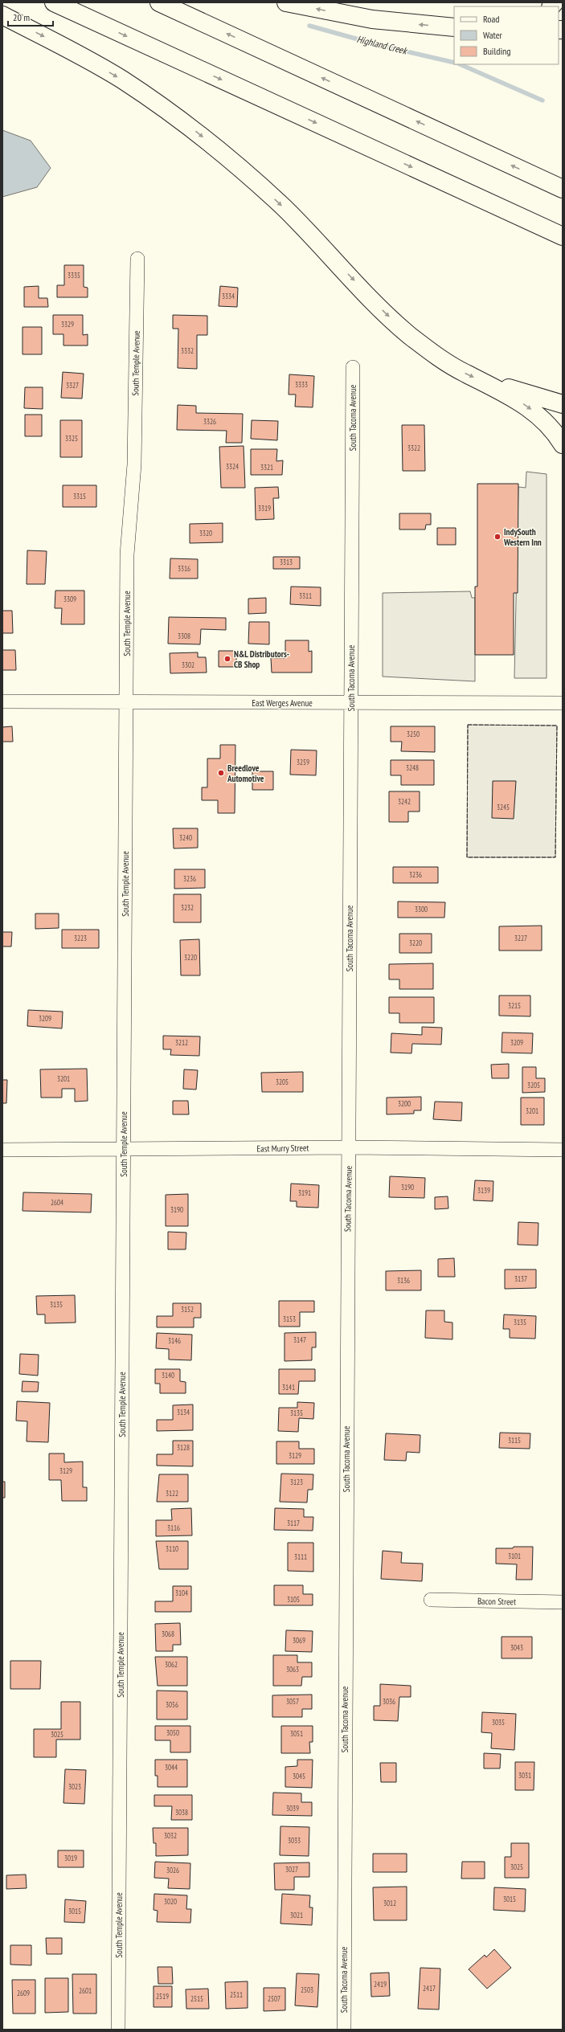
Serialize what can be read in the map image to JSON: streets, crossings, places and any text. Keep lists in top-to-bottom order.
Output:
{
  "streets": {
    "street": [
      "South Temple Avenue",
      "South Tacoma Avenue",
      "East Werges Avenue",
      "East Murry Street",
      "Bacon Street"
    ]
  },
  "crossings": [
    ["South Temple Avenue", "East Werges Avenue"],
    ["South Temple Avenue", "East Murry Street"],
    ["South Tacoma Avenue", "East Werges Avenue"],
    ["South Tacoma Avenue", "East Murry Street"]
  ],
  "water": ["Highland Creek"],
  "places": ["IndySouth Western Inn", "N&L Distributors- CB Shop", "Breedlove Automotive"],
  "house_numbers": [
    "3335",
    "3334",
    "3329",
    "3332",
    "3333",
    "3327",
    "3326",
    "3325",
    "3322",
    "3324",
    "3321",
    "3315",
    "3319",
    "3320",
    "3313",
    "3316",
    "3311",
    "3309",
    "3308",
    "3302",
    "3250",
    "3259",
    "3248",
    "3242",
    "3245",
    "3240",
    "3236",
    "3236",
    "3232",
    "3300",
    "3223",
    "3227",
    "3220",
    "3220",
    "3215",
    "3209",
    "3212",
    "3209",
    "3201",
    "3205",
    "3205",
    "3200",
    "3201",
    "3190",
    "3139",
    "3191",
    "2604",
    "3190",
    "3137",
    "3136",
    "3135",
    "3152",
    "3153",
    "3135",
    "3147",
    "3146",
    "3140",
    "3141",
    "3134",
    "3135",
    "3115",
    "3128",
    "3129",
    "3129",
    "3123",
    "3122",
    "3117",
    "3116",
    "3110",
    "3101",
    "3111",
    "3104",
    "3105",
    "3068",
    "3069",
    "3043",
    "3062",
    "3063",
    "3057",
    "3036",
    "3056",
    "3035",
    "3050",
    "3051",
    "3025",
    "3044",
    "3031",
    "3045",
    "3023",
    "3039",
    "3038",
    "3032",
    "3033",
    "3019",
    "3025",
    "3027",
    "3026",
    "3015",
    "3020",
    "3012",
    "3015",
    "3021",
    "2419",
    "2417",
    "2503",
    "2601",
    "2609",
    "2511",
    "2519",
    "2515",
    "2507"
  ],
  "legend": ["Road", "Water", "Building"],
  "scale_bar": "20 m"
}
